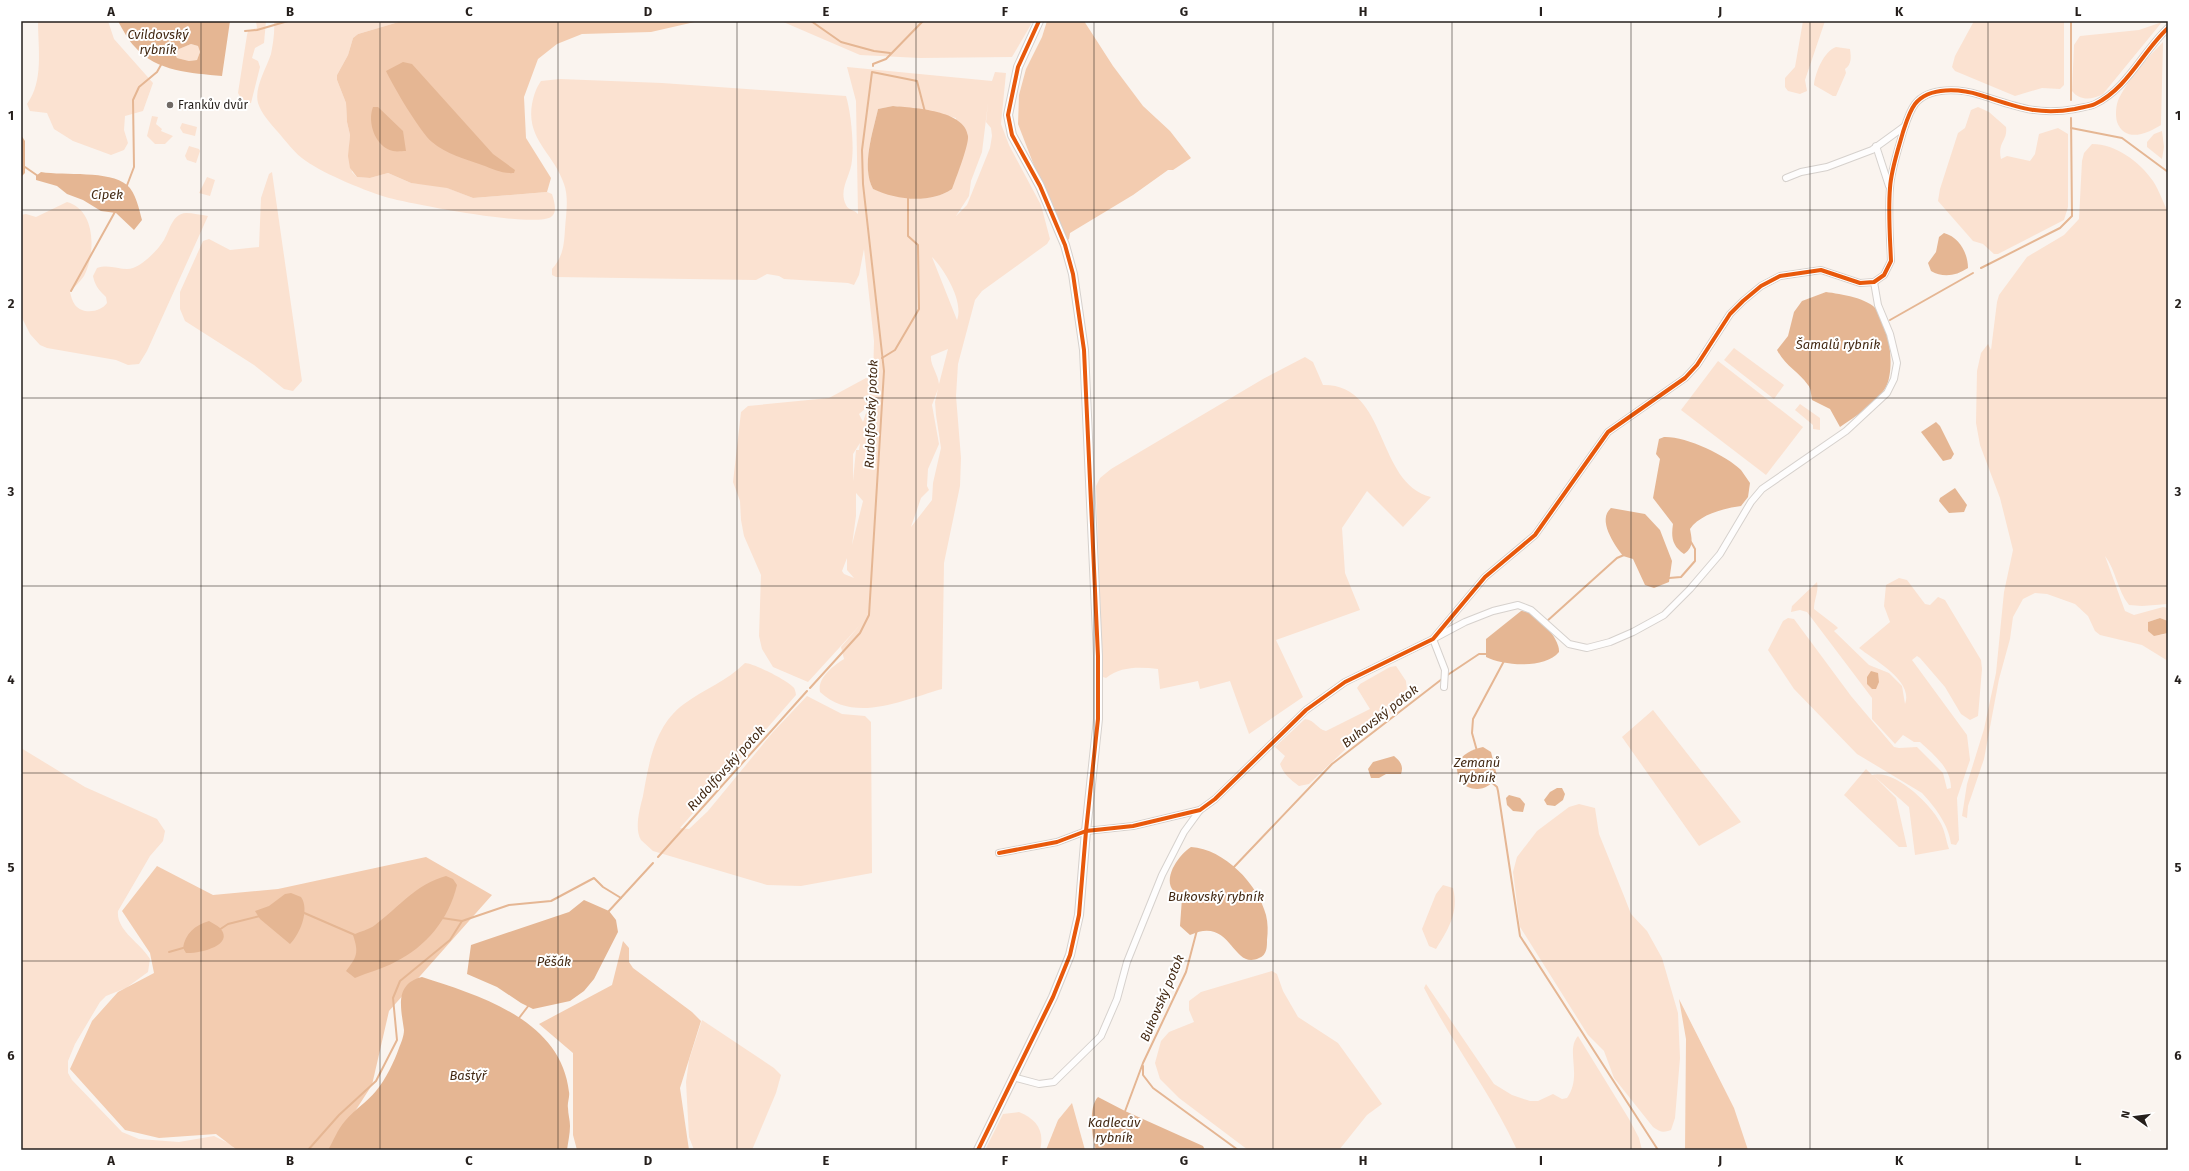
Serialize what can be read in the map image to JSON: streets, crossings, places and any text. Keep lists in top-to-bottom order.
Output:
{
  "water": [
    "Cvildovský rybník",
    "Cípek",
    "Šamalů rybník",
    "Rudolfovský potok",
    "Bukovský potok",
    "Zemanů rybník",
    "Bukovský rybník",
    "Pěšák",
    "Baštýř",
    "Kadlecův rybník"
  ],
  "places": ["Frankův dvůr"],
  "north": "left",
  "grid": {
    "columns": [
      "A",
      "B",
      "C",
      "D",
      "E",
      "F",
      "G",
      "H",
      "I",
      "J",
      "K",
      "L"
    ],
    "rows": [
      "1",
      "2",
      "3",
      "4",
      "5",
      "6"
    ]
  }
}
